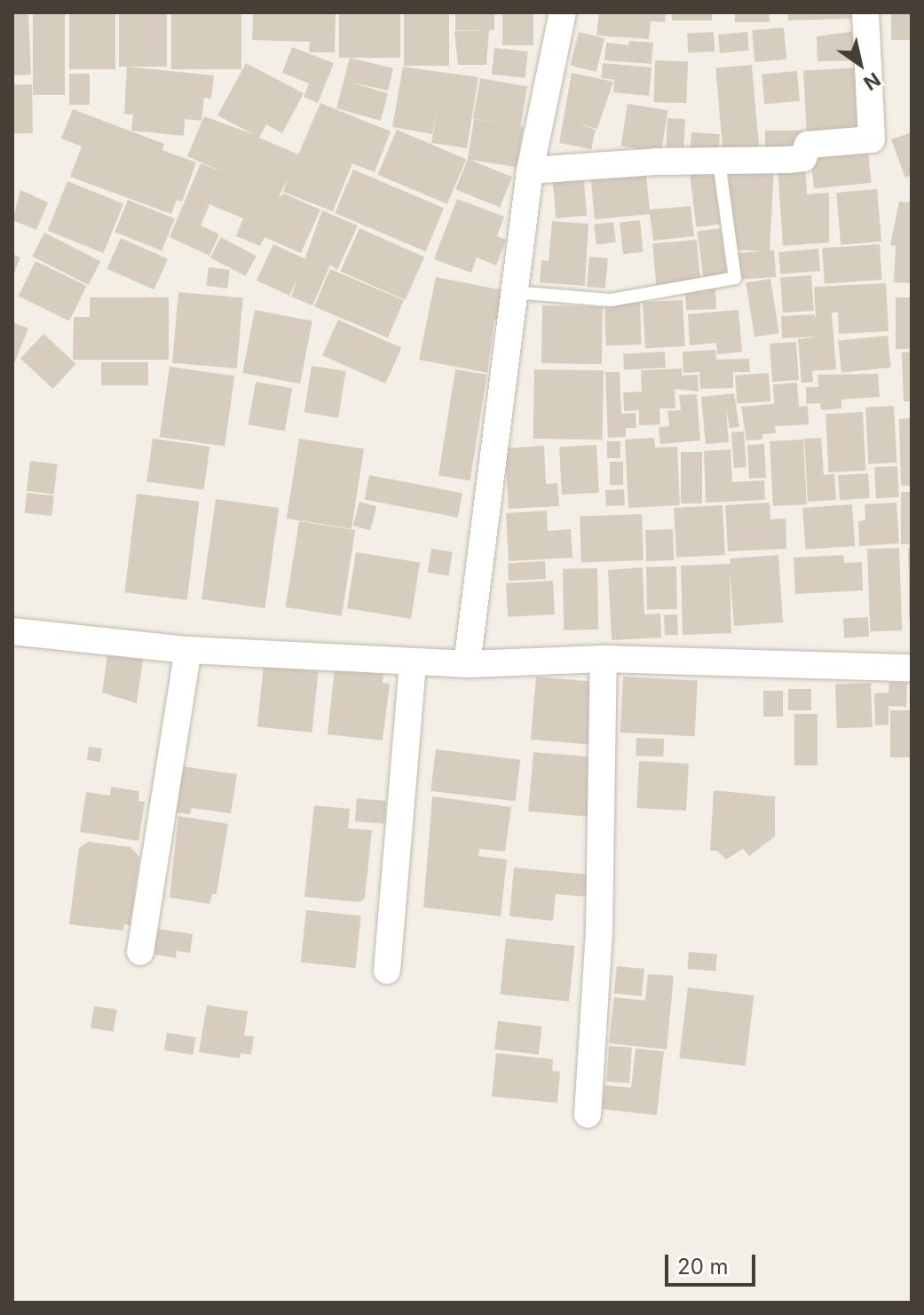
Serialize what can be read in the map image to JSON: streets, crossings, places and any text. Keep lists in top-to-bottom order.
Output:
{
  "scale_bar": "20 m",
  "north": "bottom right"
}
